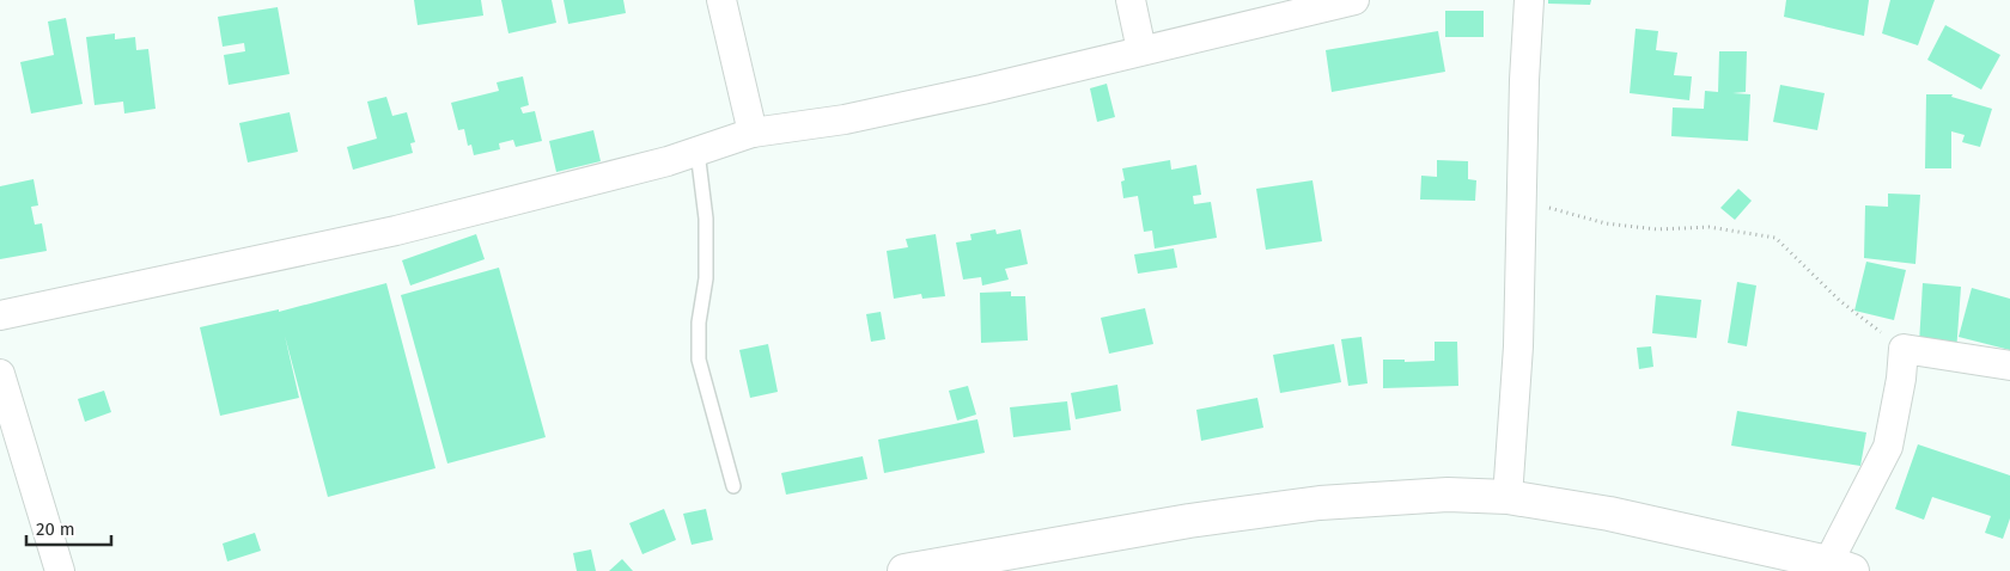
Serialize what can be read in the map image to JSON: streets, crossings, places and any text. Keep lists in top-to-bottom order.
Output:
{
  "scale_bar": "20 m"
}
